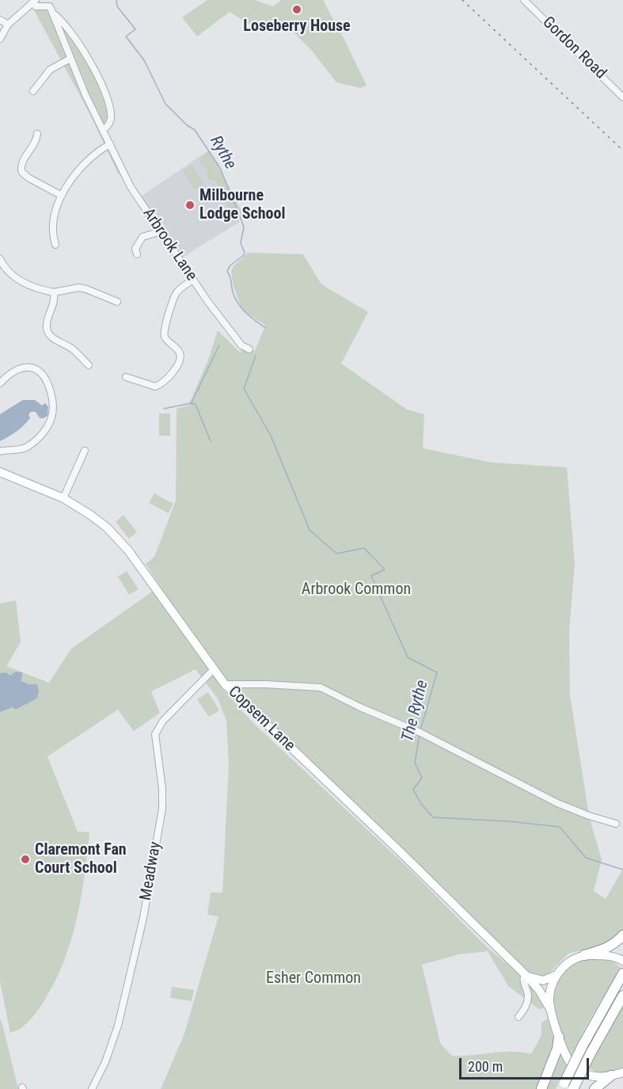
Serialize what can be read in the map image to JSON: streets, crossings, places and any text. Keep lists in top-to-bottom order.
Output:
{
  "streets": {
    "main road": ["Copsem Lane"],
    "street": ["Gordon Road", "Arbrook Lane", "Meadway"]
  },
  "crossings": [
    ["Copsem Lane", "Meadway"]
  ],
  "water": ["Rythe", "The Rythe"],
  "parks": ["Arbrook Common", "Esher Common"],
  "places": ["Loseberry House", "Milbourne Lodge School", "Claremont Fan Court School"],
  "scale_bar": "200 m"
}
